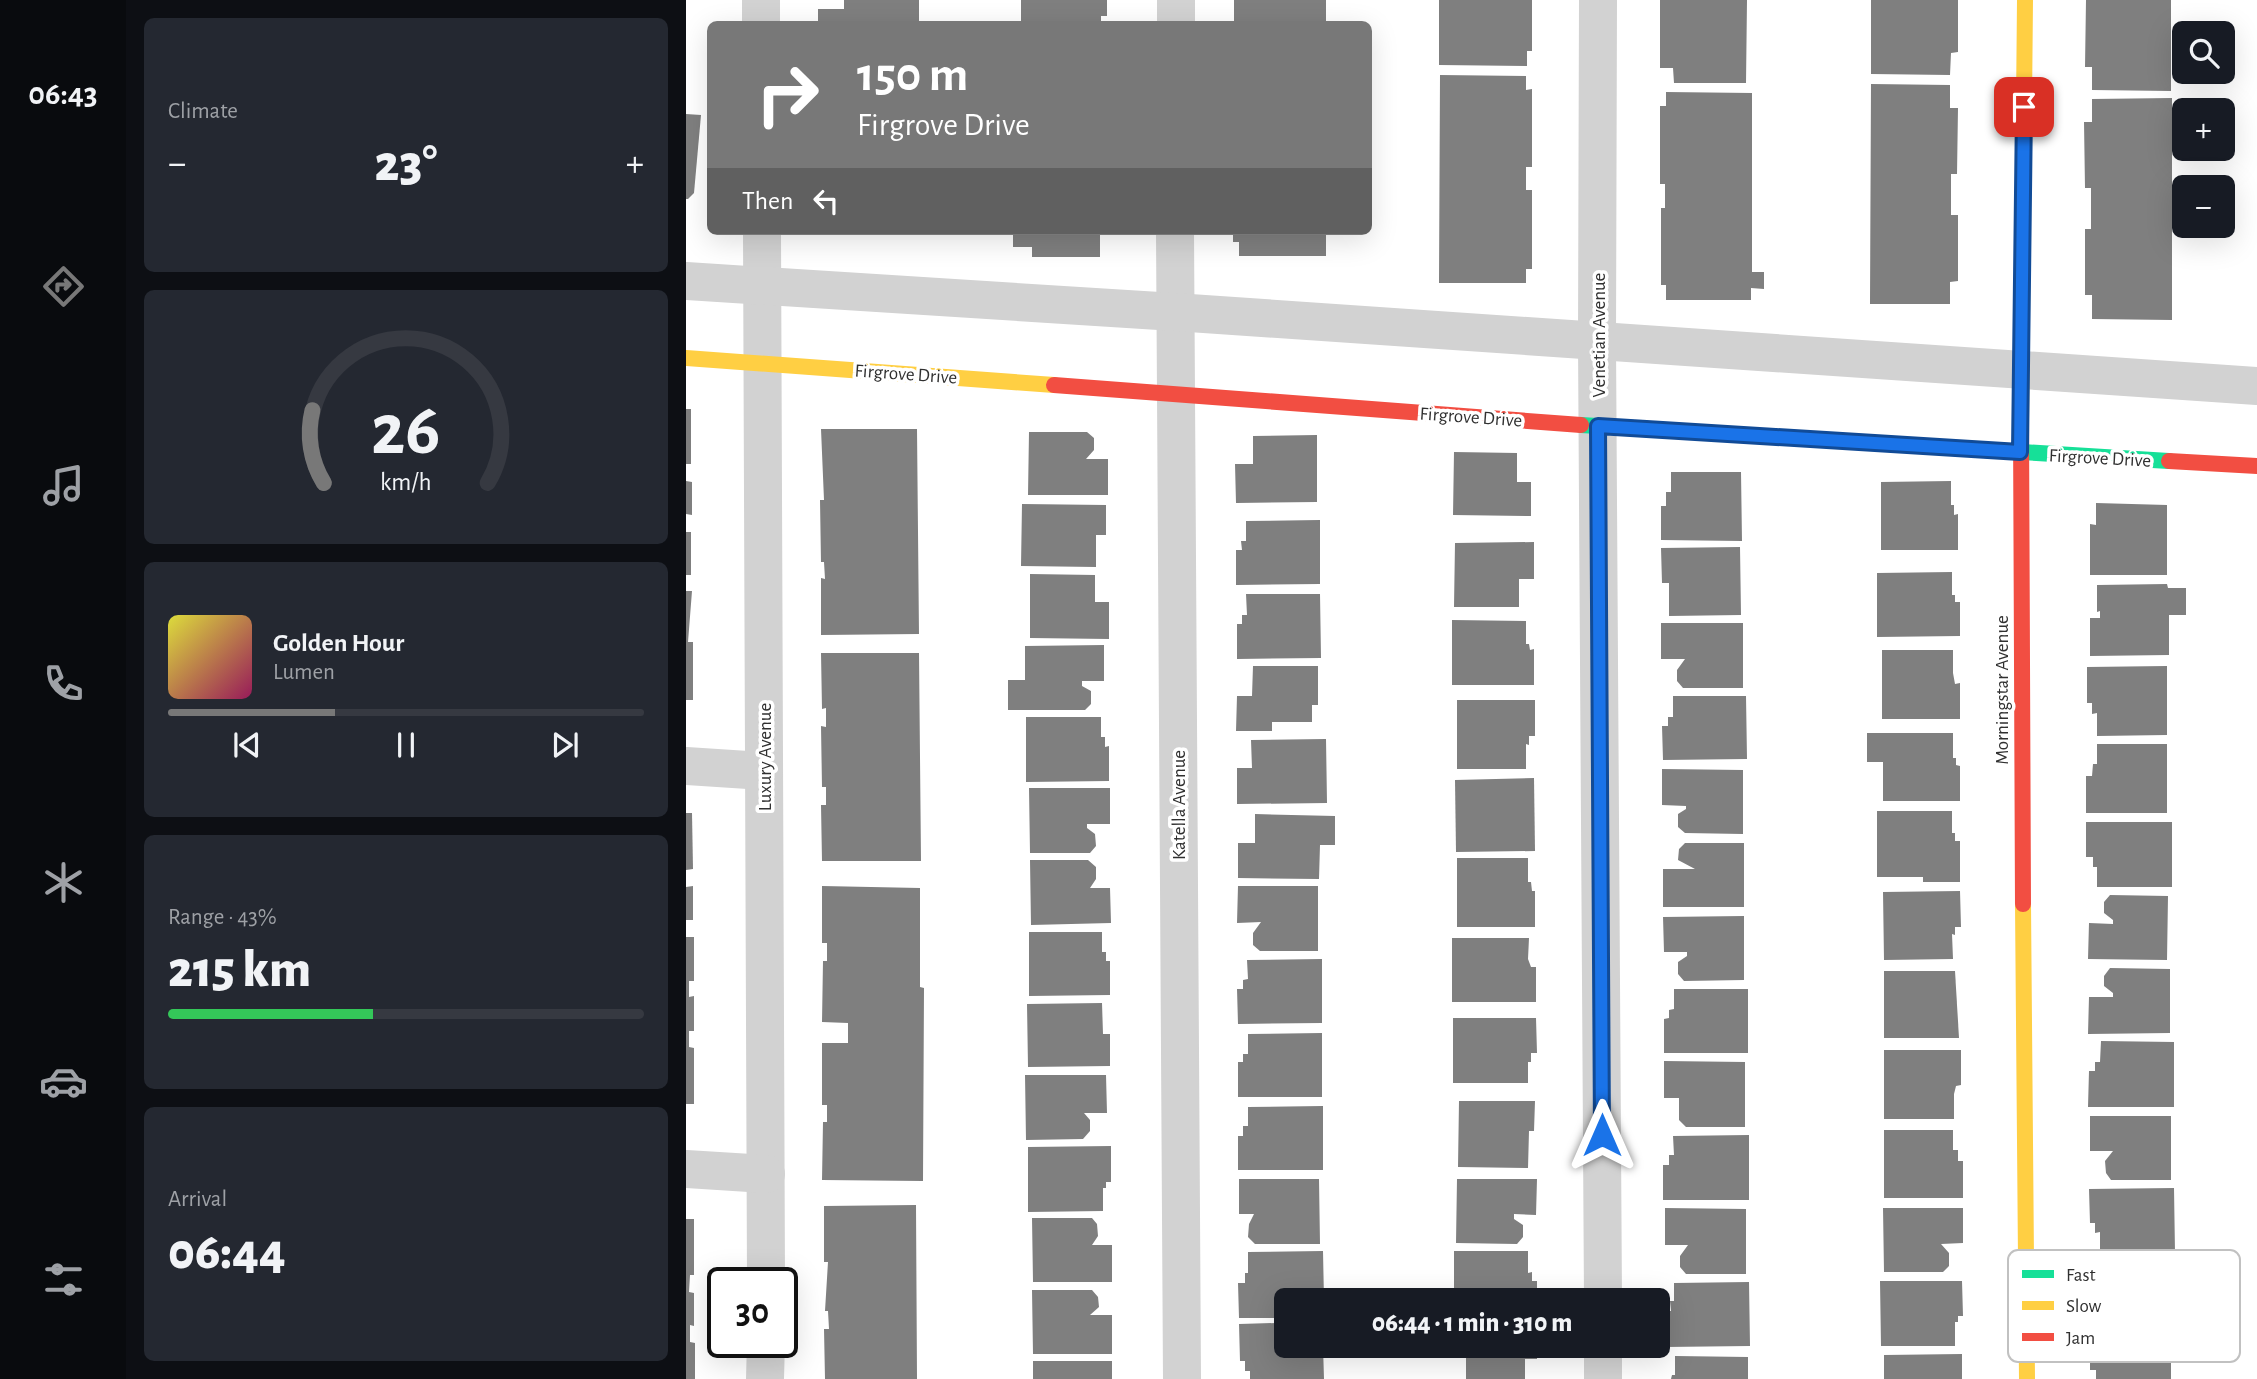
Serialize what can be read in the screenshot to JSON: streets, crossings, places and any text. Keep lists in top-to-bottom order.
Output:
{
  "streets": {
    "street": [
      "Venetian Avenue",
      "Firgrove Drive",
      "Morningstar Avenue",
      "Luxury Avenue",
      "Katella Avenue"
    ]
  },
  "crossings": [
    ["Venetian Avenue", "Firgrove Drive"],
    ["Firgrove Drive", "Morningstar Avenue"],
    ["Firgrove Drive", "Luxury Avenue"],
    ["Firgrove Drive", "Katella Avenue"]
  ],
  "legend": ["Fast", "Slow", "Jam"],
  "page": {
    "tabs": "06:43",
    "tile": [
      "Climate",
      ["Range · 43%", "215 km"],
      ["Arrival", "06:44"]
    ],
    "map_buttons": ["+", "−"],
    "turn": ["150 m", "Firgrove Drive"],
    "heat": ["−", "23°", "+"],
    "then": "Then",
    "song": ["Golden Hour", "Lumen"],
    "limit": "30",
    "trip": "06:44 · 1 min · 310 m",
    "gauge": ["26", "km/h"]
  }
}
